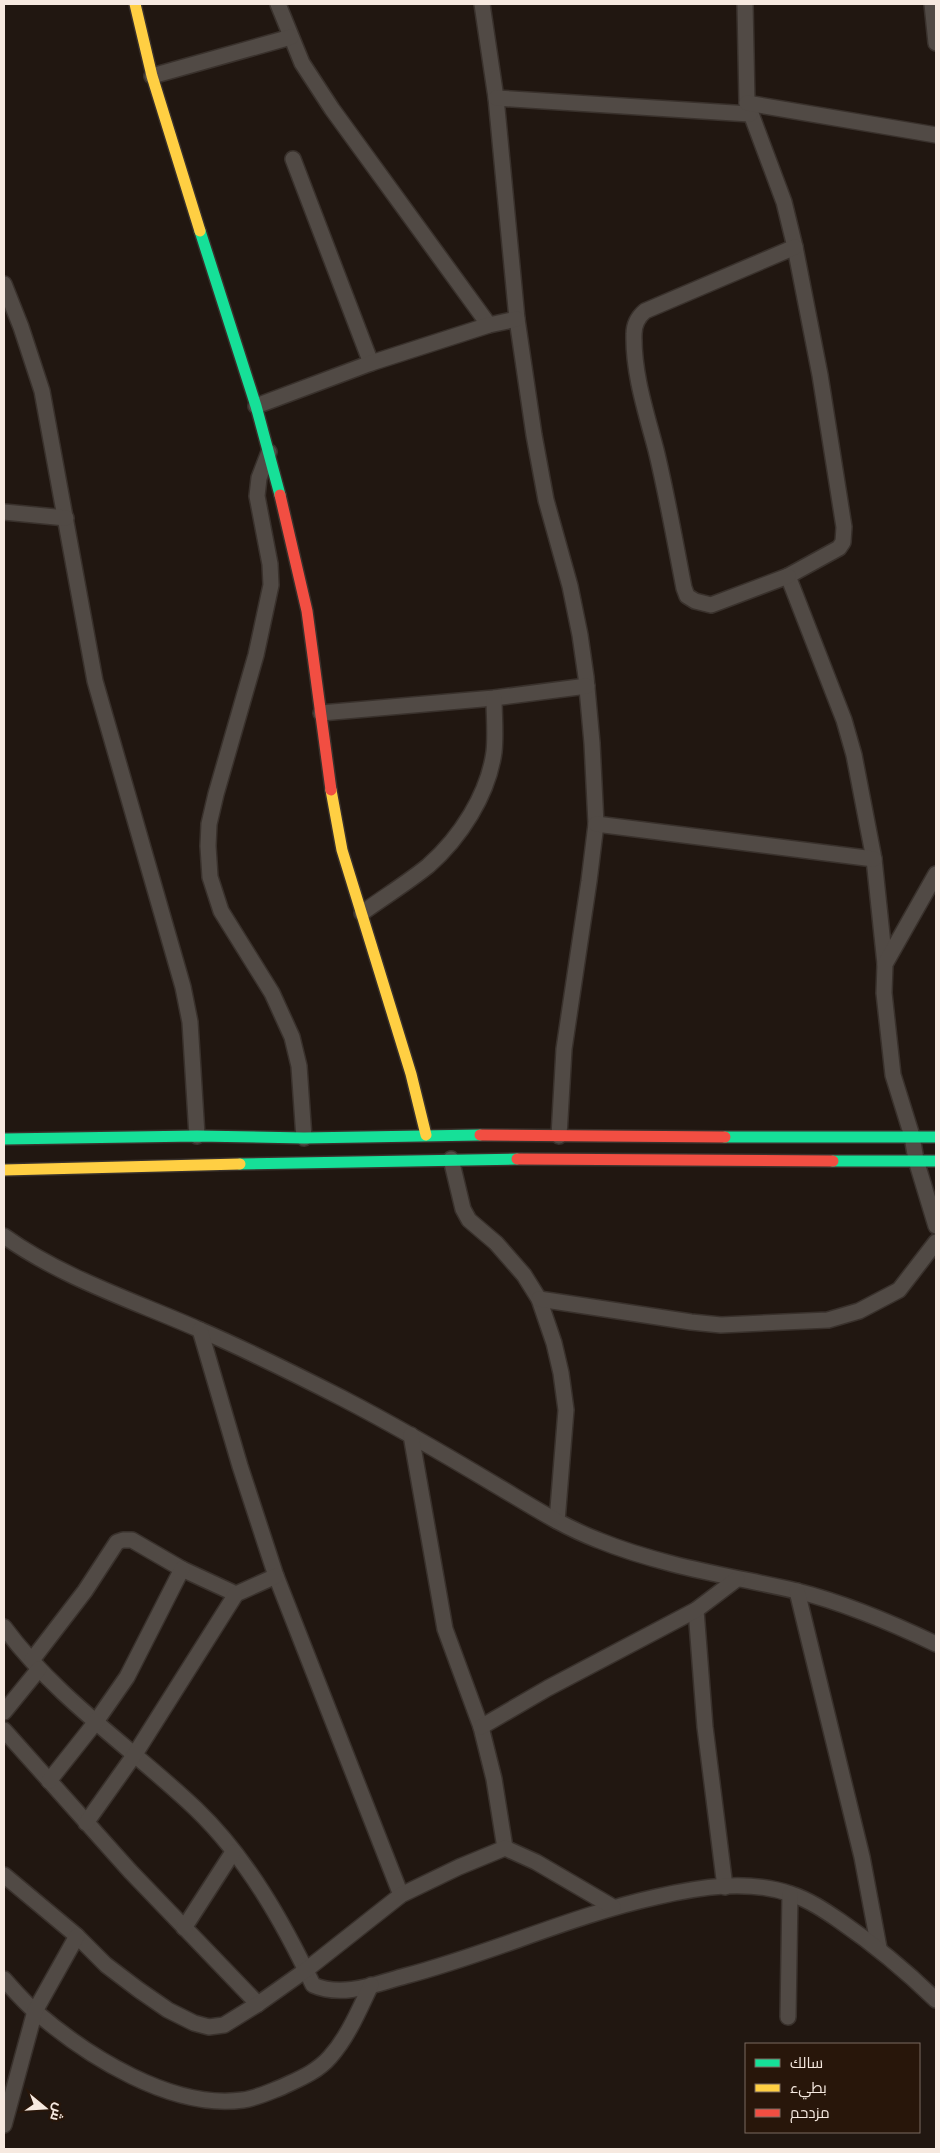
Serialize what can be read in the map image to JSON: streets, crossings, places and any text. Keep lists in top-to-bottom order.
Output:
{
  "legend": ["سالك", "بطيء", "مزدحم"],
  "north": "right"
}
